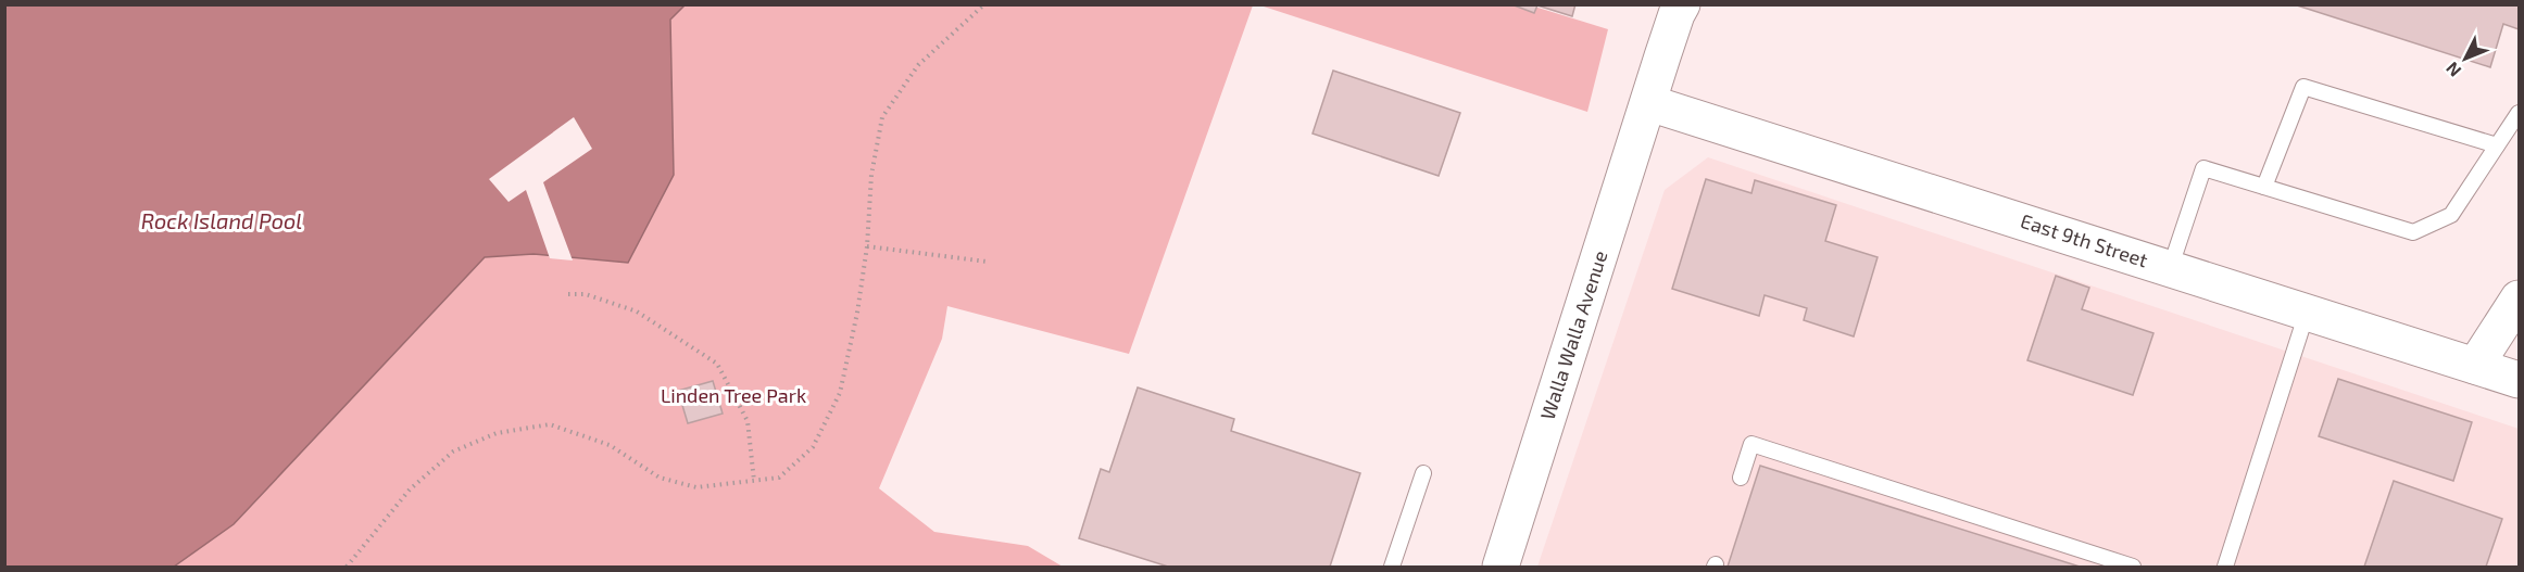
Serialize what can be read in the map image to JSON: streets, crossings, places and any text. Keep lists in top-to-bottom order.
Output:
{
  "streets": {
    "street": ["East 9th Street", "Walla Walla Avenue"]
  },
  "crossings": [
    ["East 9th Street", "Walla Walla Avenue"]
  ],
  "water": ["Rock Island Pool"],
  "parks": ["Linden Tree Park"],
  "north": "bottom left"
}
